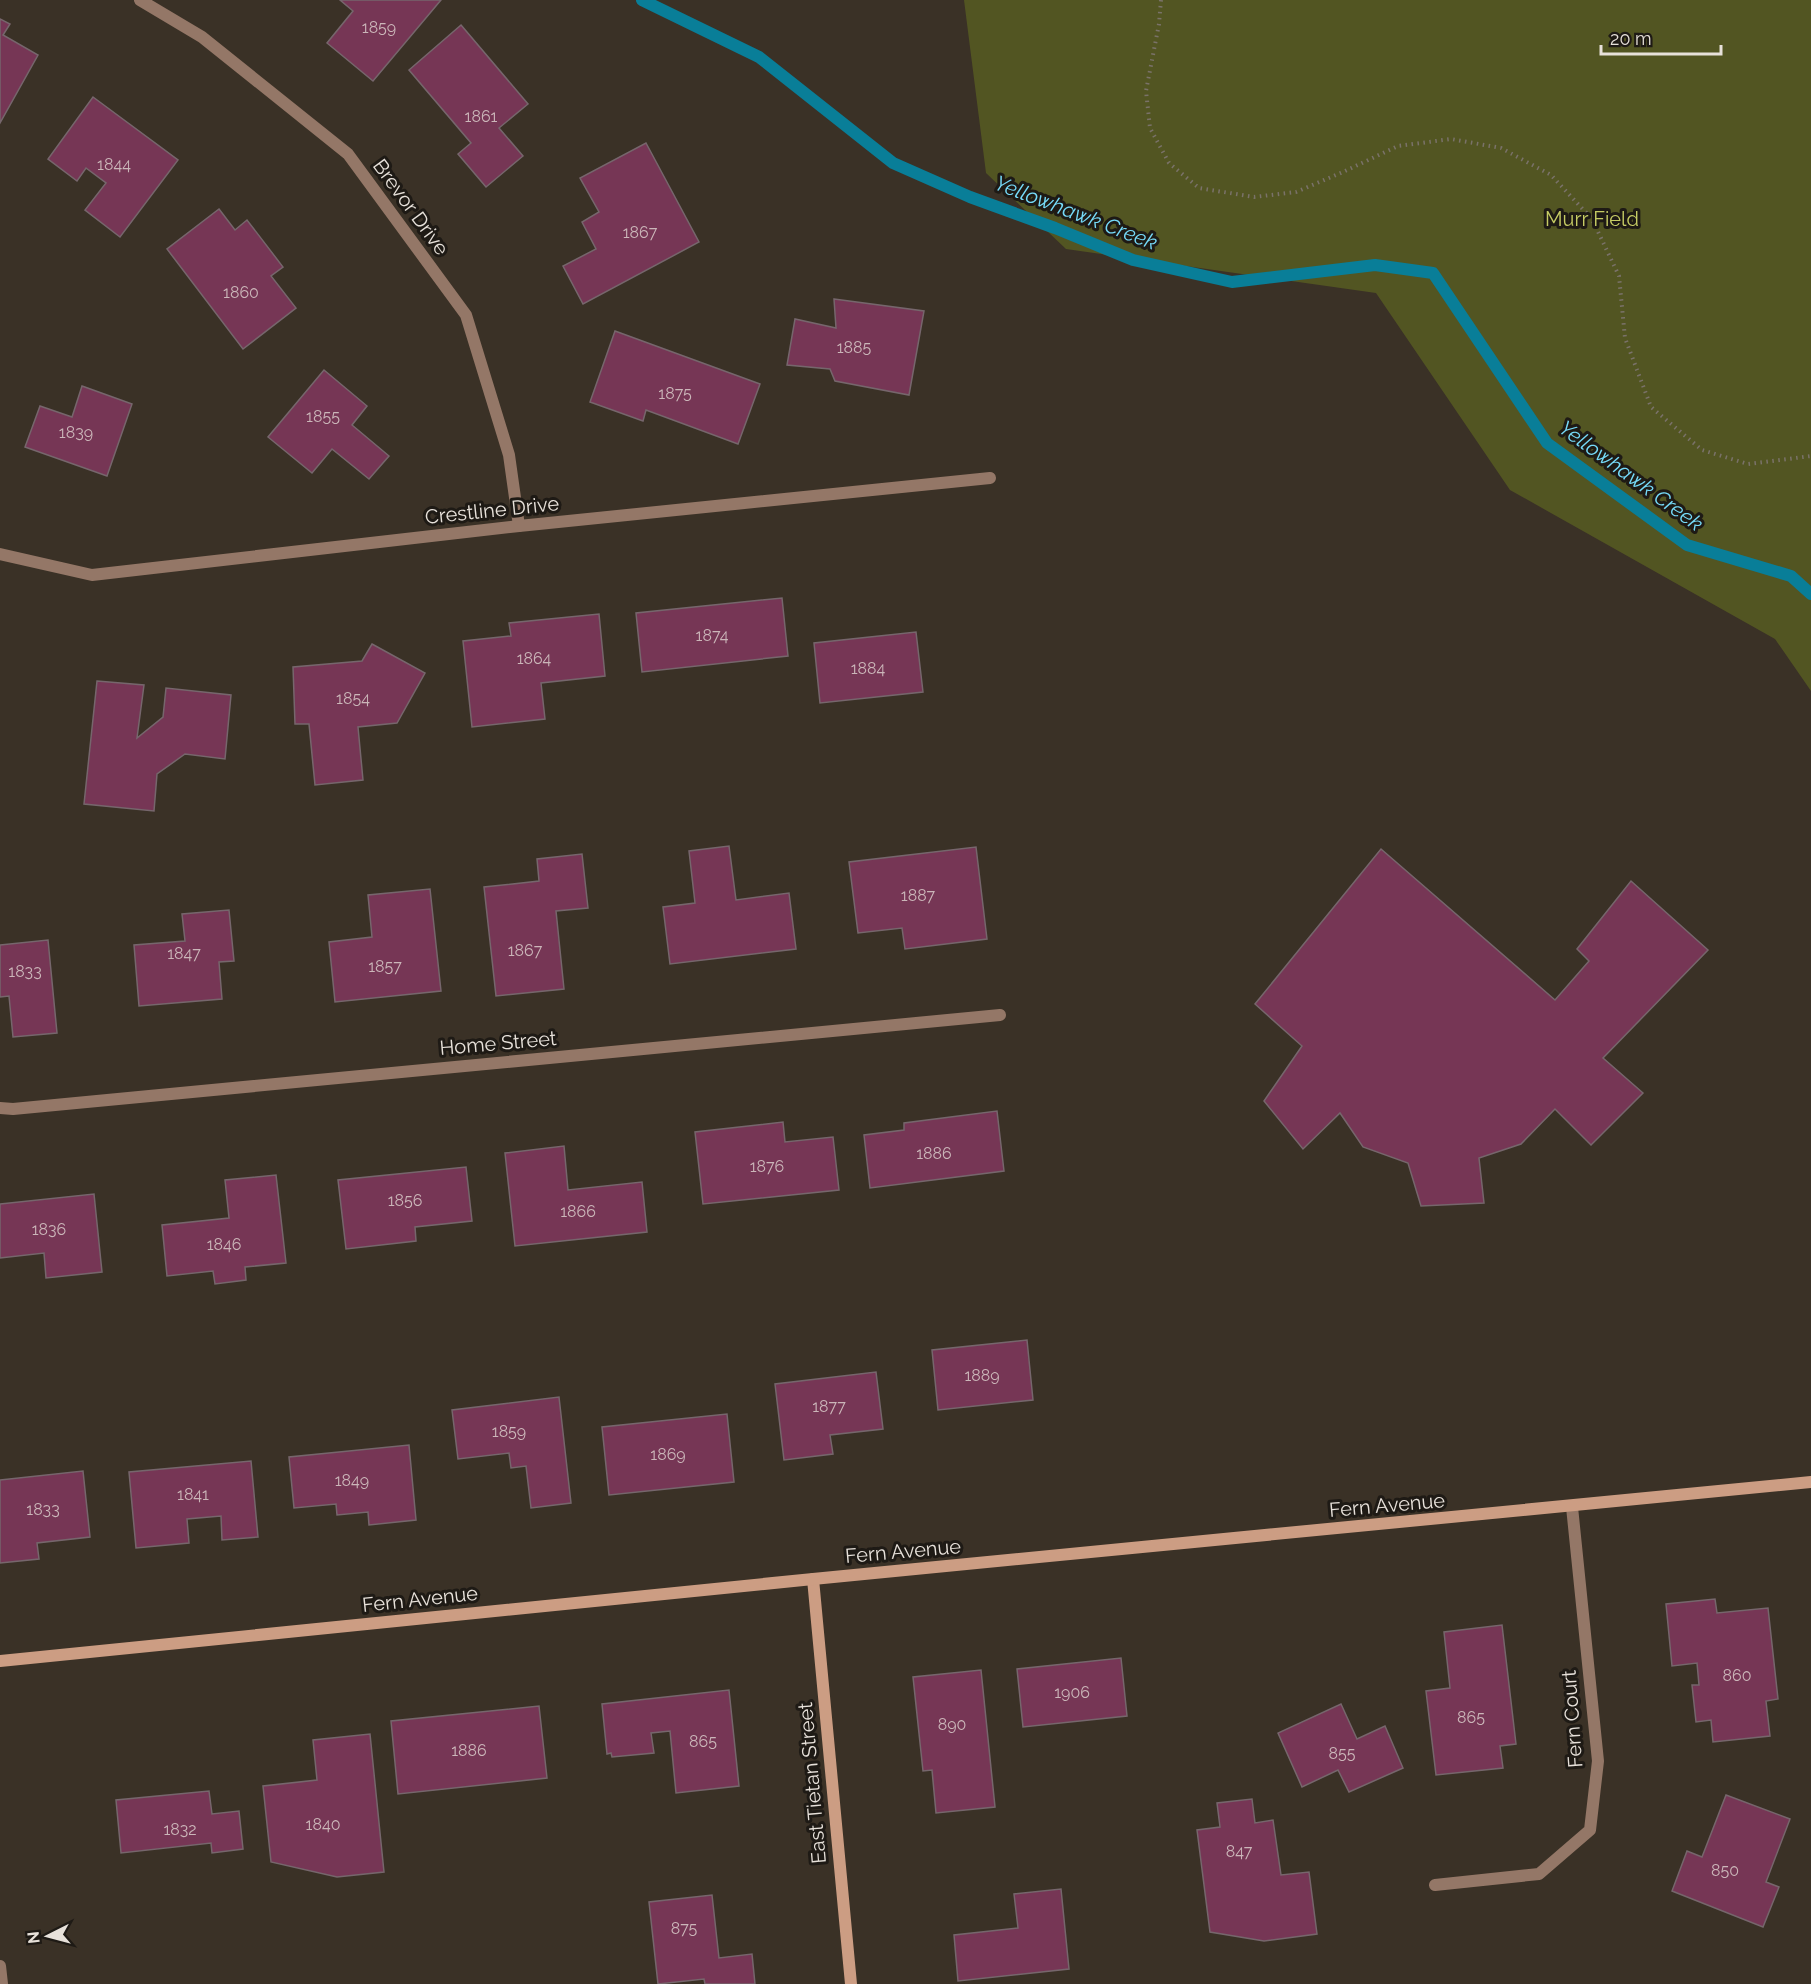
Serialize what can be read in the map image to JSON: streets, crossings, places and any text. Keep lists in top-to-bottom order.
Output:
{
  "streets": {
    "main road": ["Fern Avenue", "East Tietan Street"],
    "street": [
      "Brevor Drive",
      "Crestline Drive",
      "Home Street",
      "Fern Court"
    ]
  },
  "crossings": [
    ["Brevor Drive", "Crestline Drive"],
    ["Fern Avenue", "Fern Court"],
    ["Fern Avenue", "East Tietan Street"]
  ],
  "water": ["Yellowhawk Creek"],
  "parks": ["Murr Field"],
  "house_numbers": [
    "1859",
    "1861",
    "1844",
    "1867",
    "1860",
    "1885",
    "1875",
    "1855",
    "1839",
    "1874",
    "1864",
    "1884",
    "1854",
    "1887",
    "1867",
    "1847",
    "1857",
    "1833",
    "1886",
    "1876",
    "1856",
    "1866",
    "1836",
    "1846",
    "1889",
    "1877",
    "1859",
    "1869",
    "1849",
    "1841",
    "1833",
    "860",
    "1906",
    "865",
    "890",
    "865",
    "1886",
    "855",
    "1840",
    "1832",
    "847",
    "850",
    "875"
  ],
  "scale_bar": "20 m",
  "north": "left"
}
